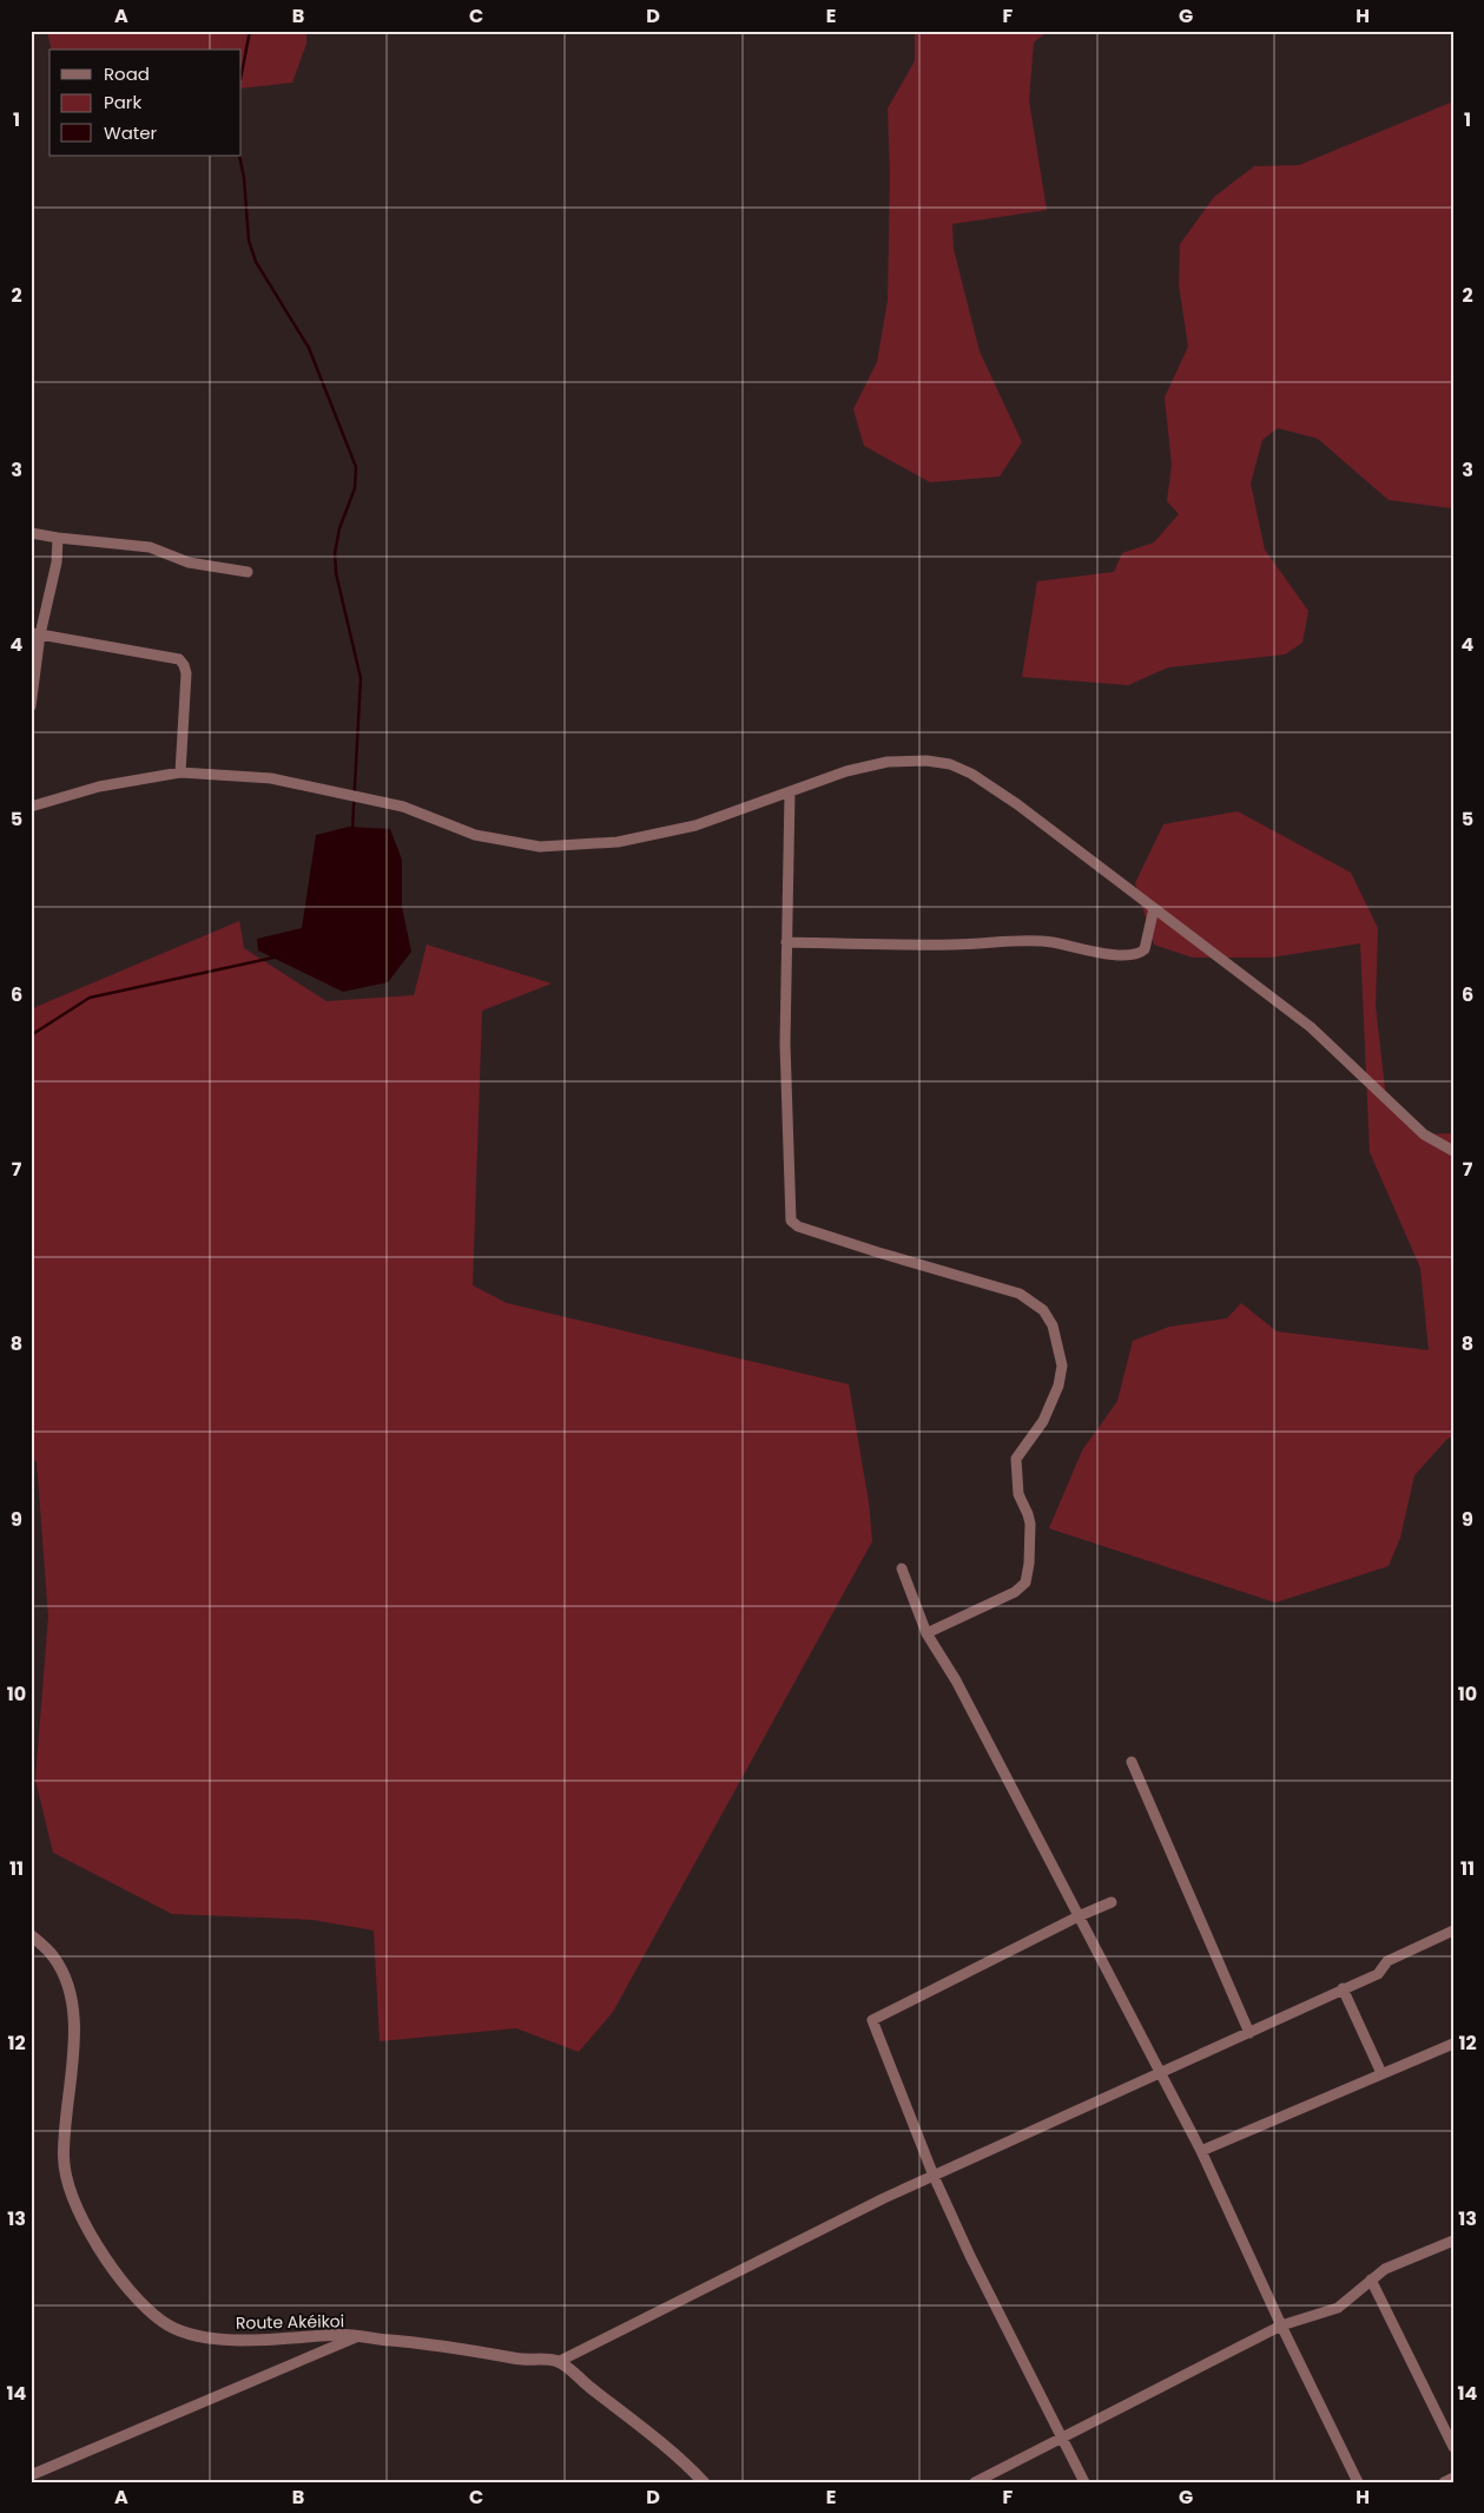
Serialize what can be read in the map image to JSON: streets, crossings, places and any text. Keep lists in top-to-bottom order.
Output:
{
  "streets": {
    "street": ["Route Akéikoi"]
  },
  "legend": ["Road", "Park", "Water"],
  "grid": {
    "columns": [
      "A",
      "B",
      "C",
      "D",
      "E",
      "F",
      "G",
      "H"
    ],
    "rows": [
      "1",
      "2",
      "3",
      "4",
      "5",
      "6",
      "7",
      "8",
      "9",
      "10",
      "11",
      "12",
      "13",
      "14"
    ]
  }
}
